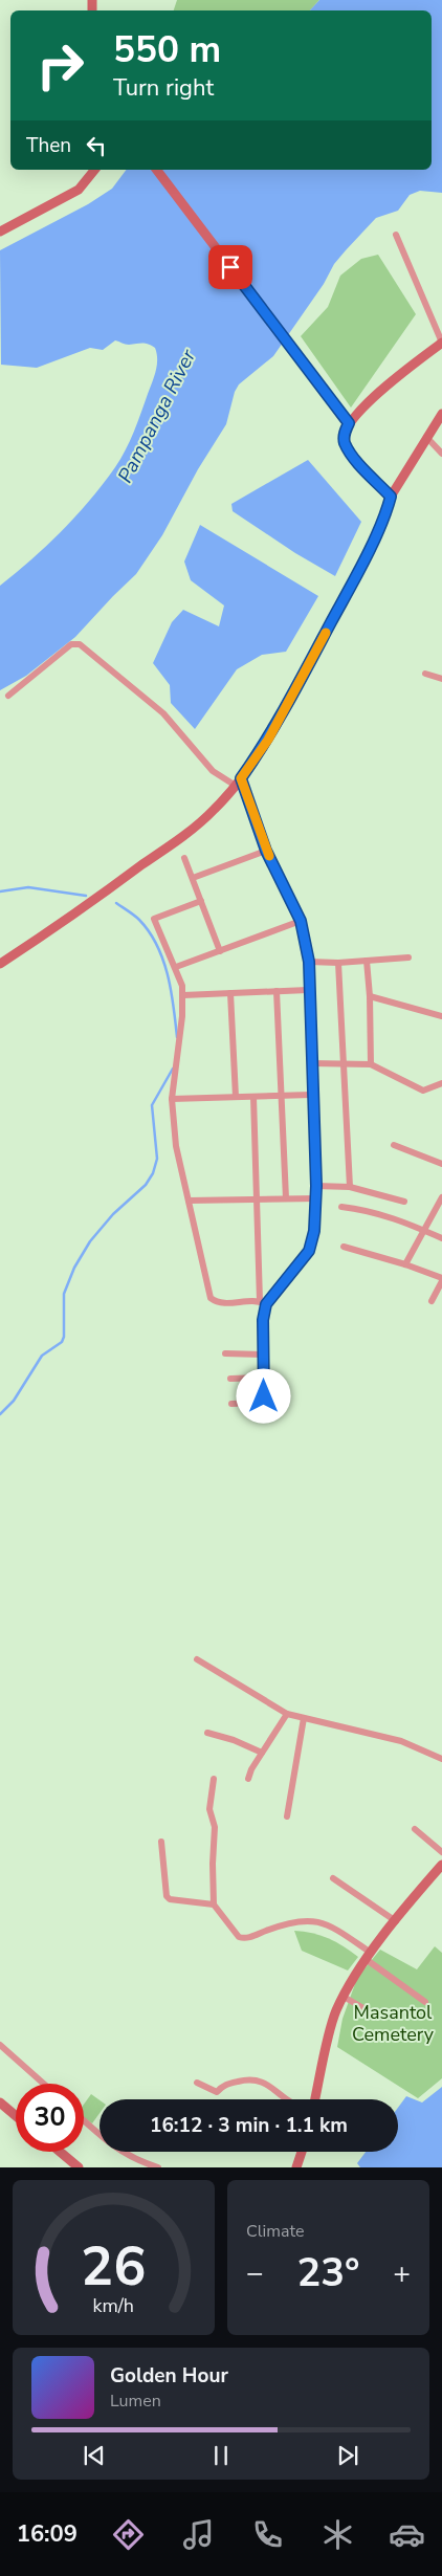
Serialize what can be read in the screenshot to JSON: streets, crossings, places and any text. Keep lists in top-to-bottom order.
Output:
{
  "water": ["Pampanga River"],
  "parks": ["Masantol Cemetery"],
  "page": {
    "turn": ["550 m", "Turn right"],
    "then": "Then",
    "limit": "30",
    "trip": "16:12 · 3 min · 1.1 km",
    "tile": "Climate",
    "heat": ["−", "23°", "+"],
    "song": ["Golden Hour", "Lumen"],
    "tabs": "16:09",
    "gauge": ["26", "km/h"]
  }
}
